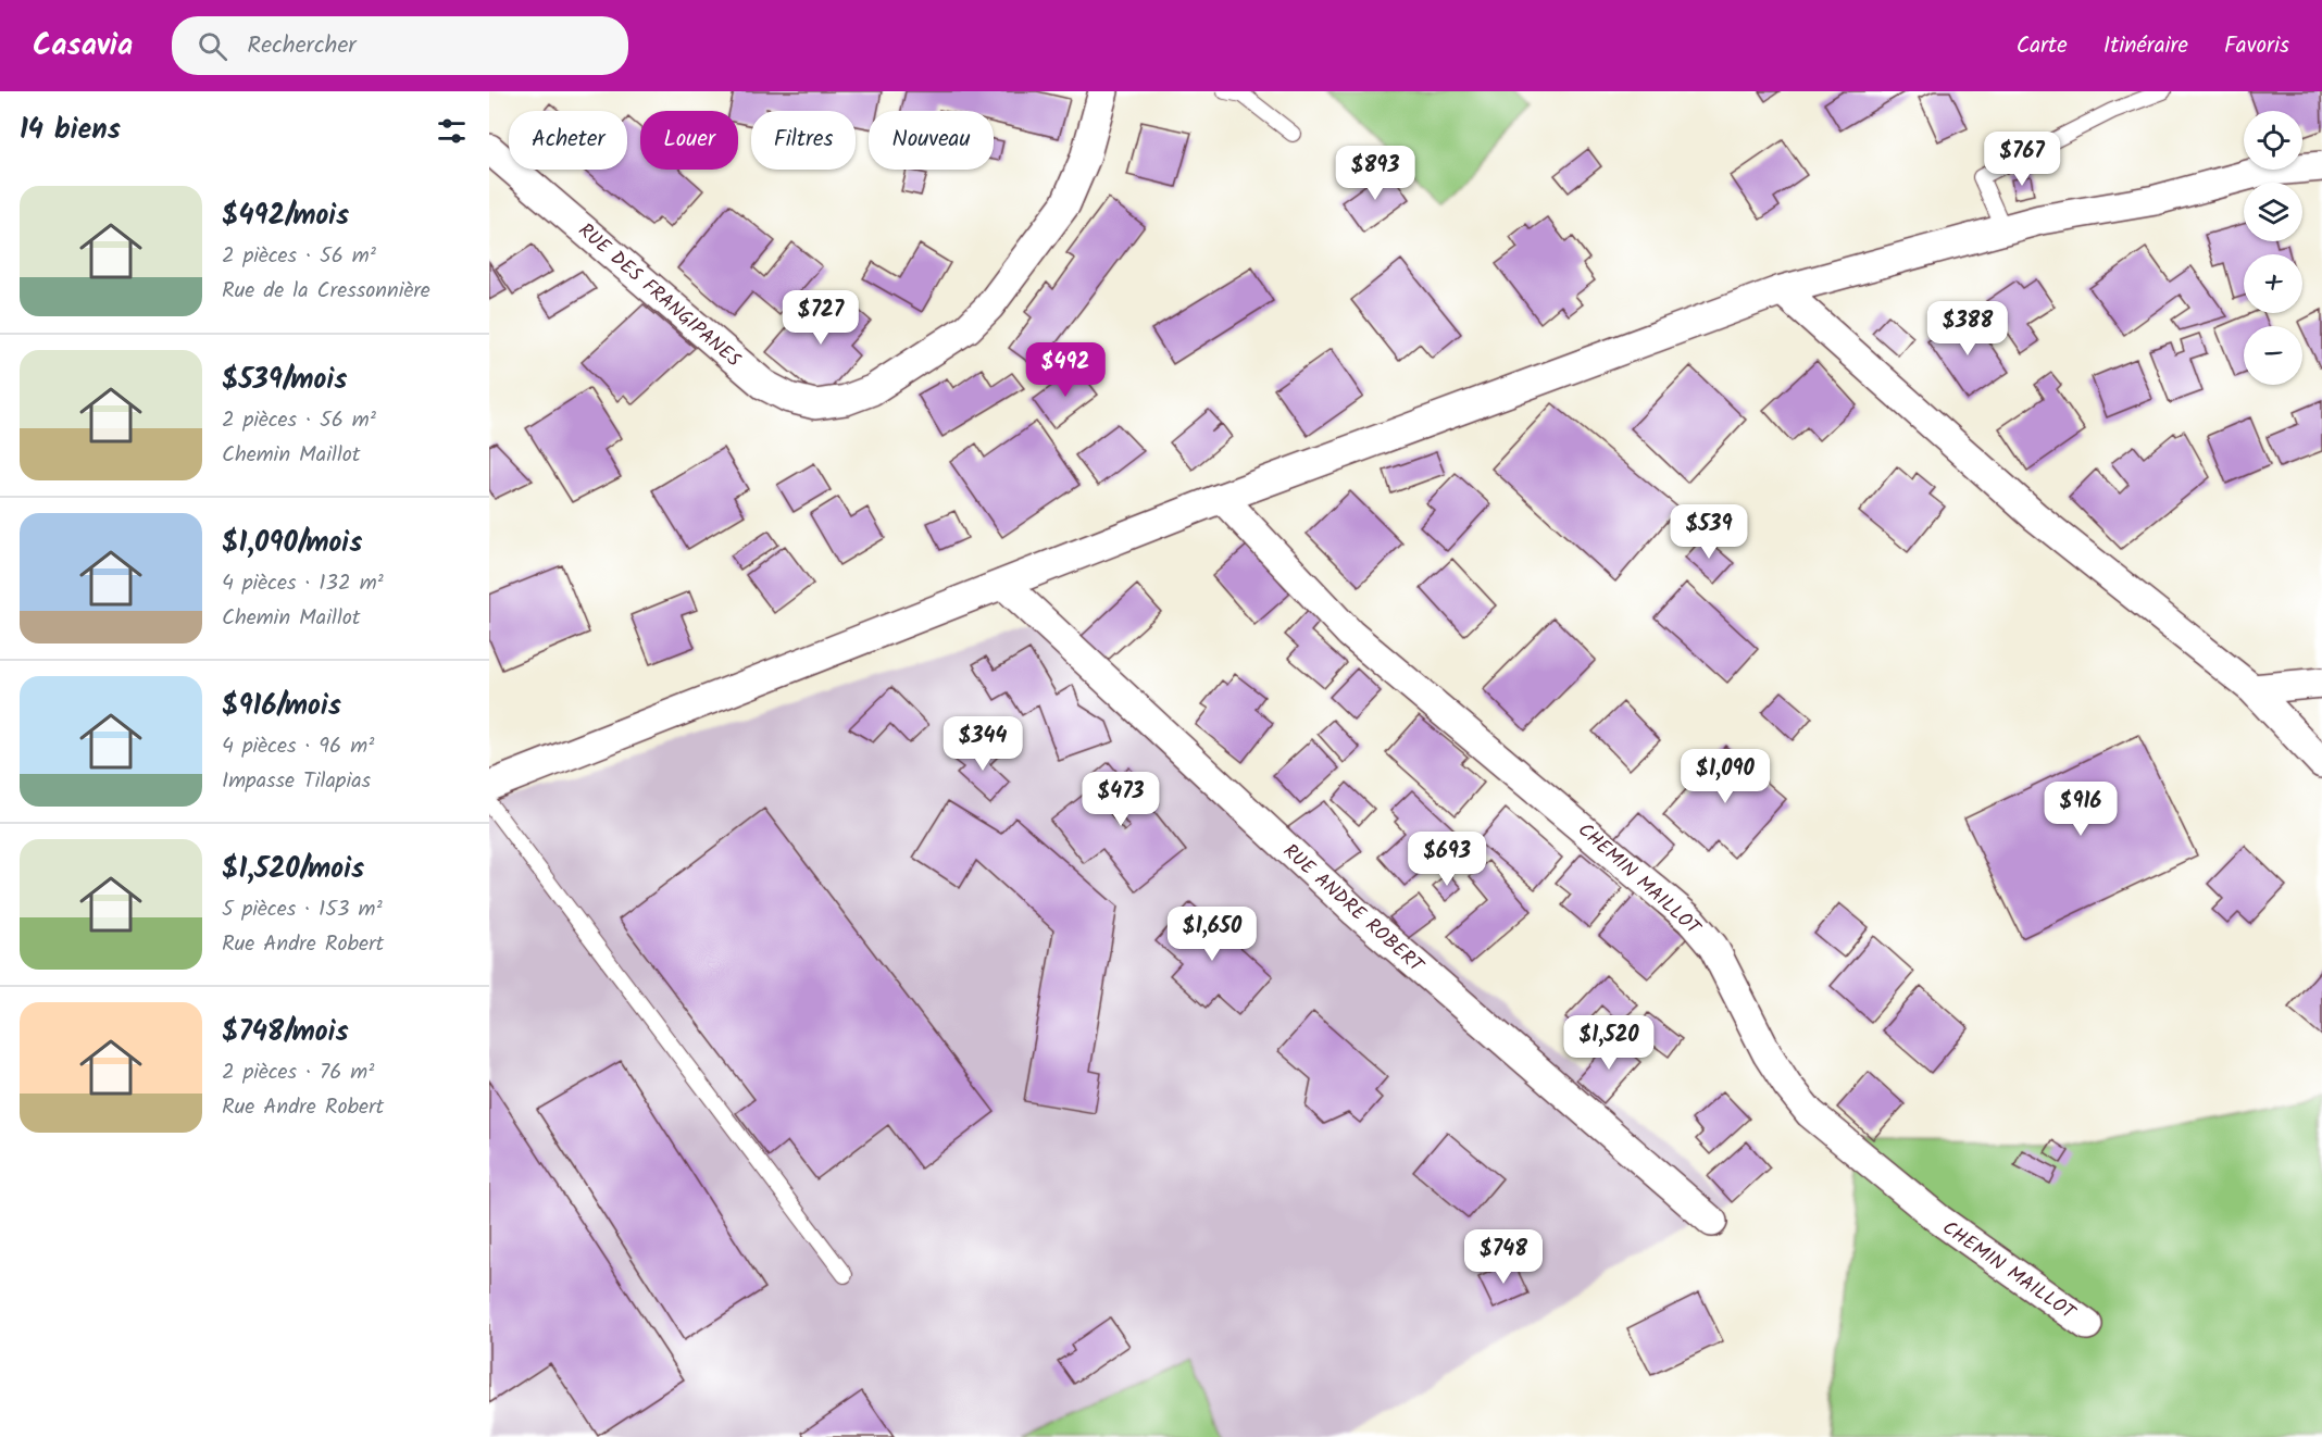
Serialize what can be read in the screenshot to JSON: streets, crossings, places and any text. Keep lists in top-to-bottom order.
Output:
{
  "streets": {
    "street": ["RUE DES FRANGIPANES", "CHEMIN MAILLOT", "RUE ANDRE ROBERT"]
  },
  "page": {
    "header": "Casavia",
    "search": "Rechercher",
    "nav": ["Carte", "Itinéraire", "Favoris"],
    "heading": "14 biens",
    "map_buttons": ["+", "−"],
    "chip": [
      "Acheter",
      "Louer",
      "Filtres",
      "Nouveau"
    ],
    "price": [
      "$767",
      "$893",
      "$727",
      "$388",
      "$492",
      "$539",
      "$344",
      "$1,090",
      "$473",
      "$916",
      "$693",
      "$1,650",
      "$1,520",
      "$748"
    ],
    "list": [
      {
        "name": "$492/mois",
        "note": "2 pièces · 56 m² · Rue de la Cressonnière"
      },
      {
        "name": "$539/mois",
        "note": "2 pièces · 56 m² · Chemin Maillot"
      },
      {
        "name": "$1,090/mois",
        "note": "4 pièces · 132 m² · Chemin Maillot"
      },
      {
        "name": "$916/mois",
        "note": "4 pièces · 96 m² · Impasse Tilapias"
      },
      {
        "name": "$1,520/mois",
        "note": "5 pièces · 153 m² · Rue Andre Robert"
      },
      {
        "name": "$748/mois",
        "note": "2 pièces · 76 m² · Rue Andre Robert"
      }
    ]
  }
}
